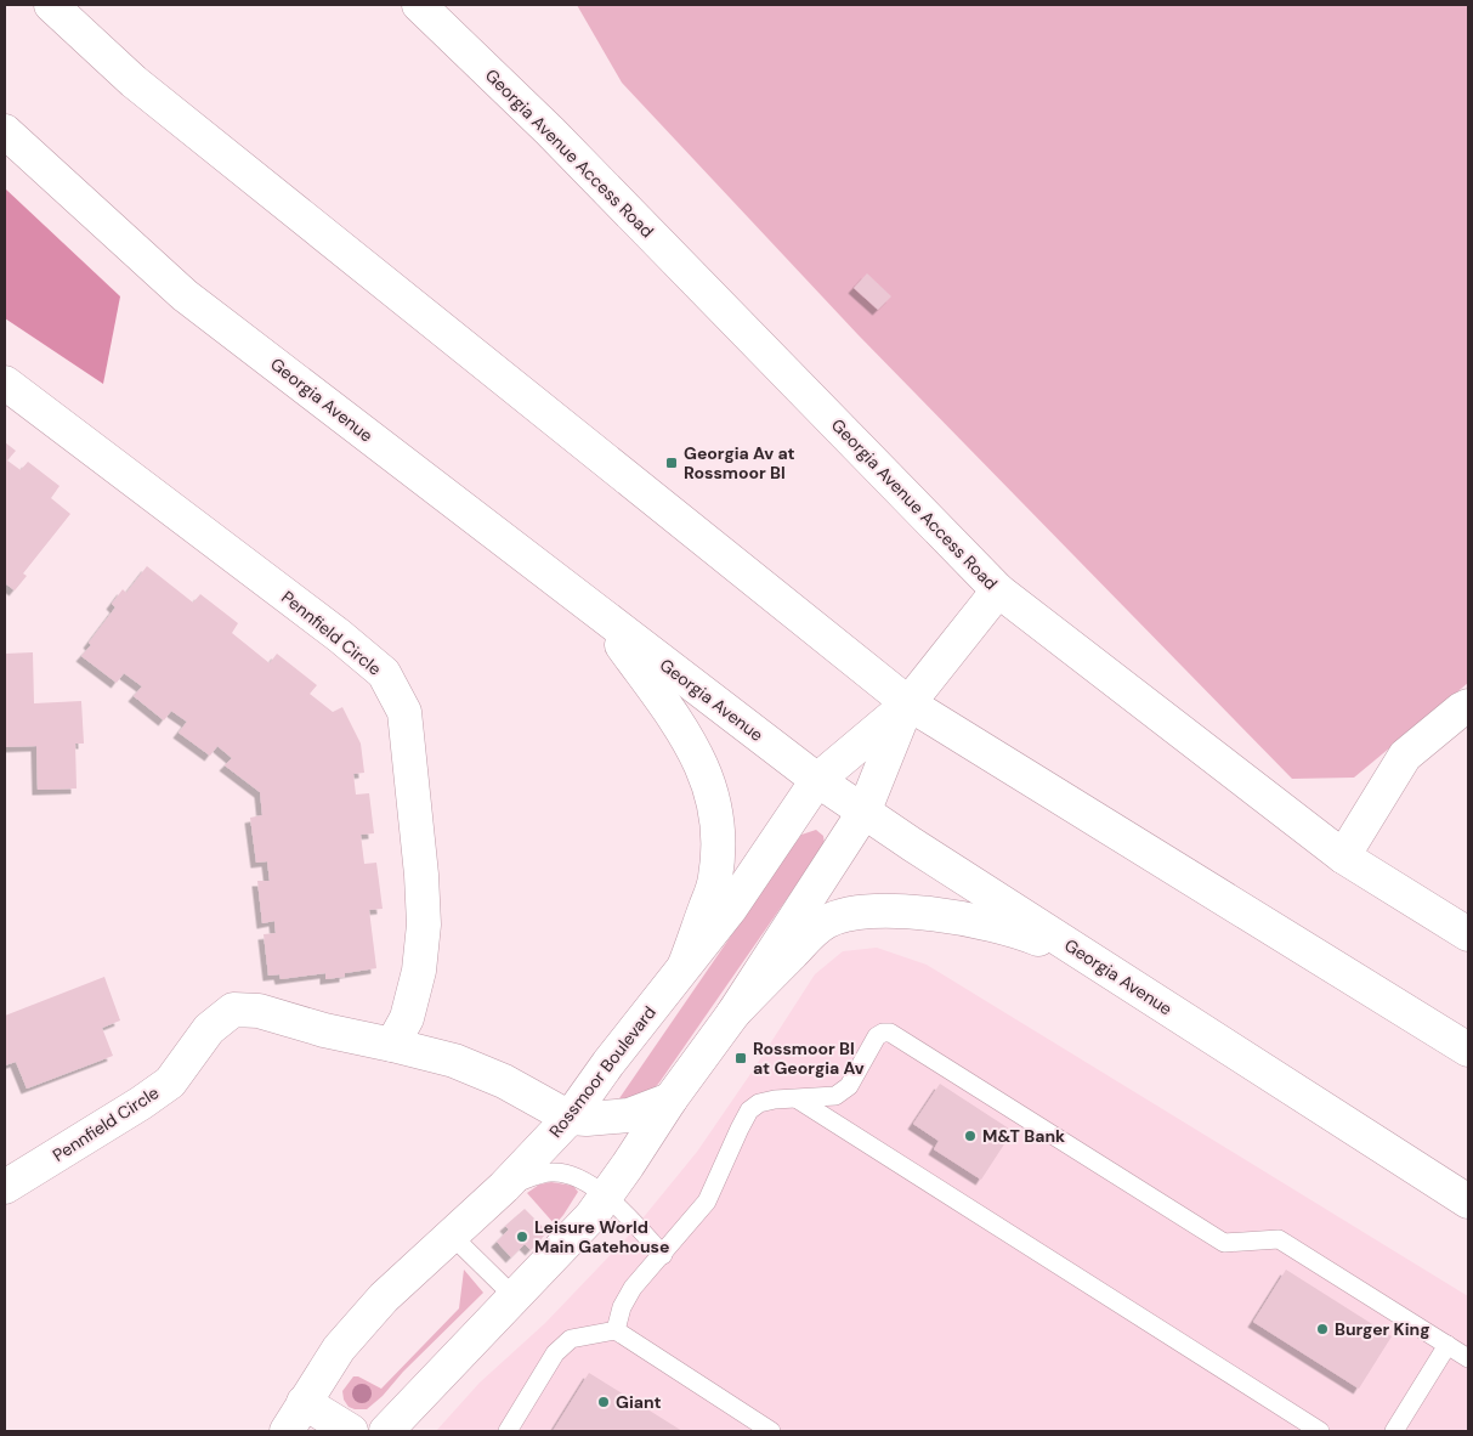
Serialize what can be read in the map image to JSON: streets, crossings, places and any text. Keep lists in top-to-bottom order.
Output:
{
  "streets": {
    "street": [
      "Georgia Avenue Access Road",
      "Georgia Avenue",
      "Pennfield Circle",
      "Rossmoor Boulevard"
    ]
  },
  "crossings": [
    ["Georgia Avenue Access Road", "Rossmoor Boulevard"],
    ["Georgia Avenue", "Rossmoor Boulevard"],
    ["Pennfield Circle", "Rossmoor Boulevard"]
  ],
  "places": {
    "transit": ["Georgia Av at Rossmoor Bl", "Rossmoor Bl at Georgia Av"],
    "other": [
      "M&T Bank",
      "Leisure World Main Gatehouse",
      "Burger King",
      "Giant"
    ]
  }
}
